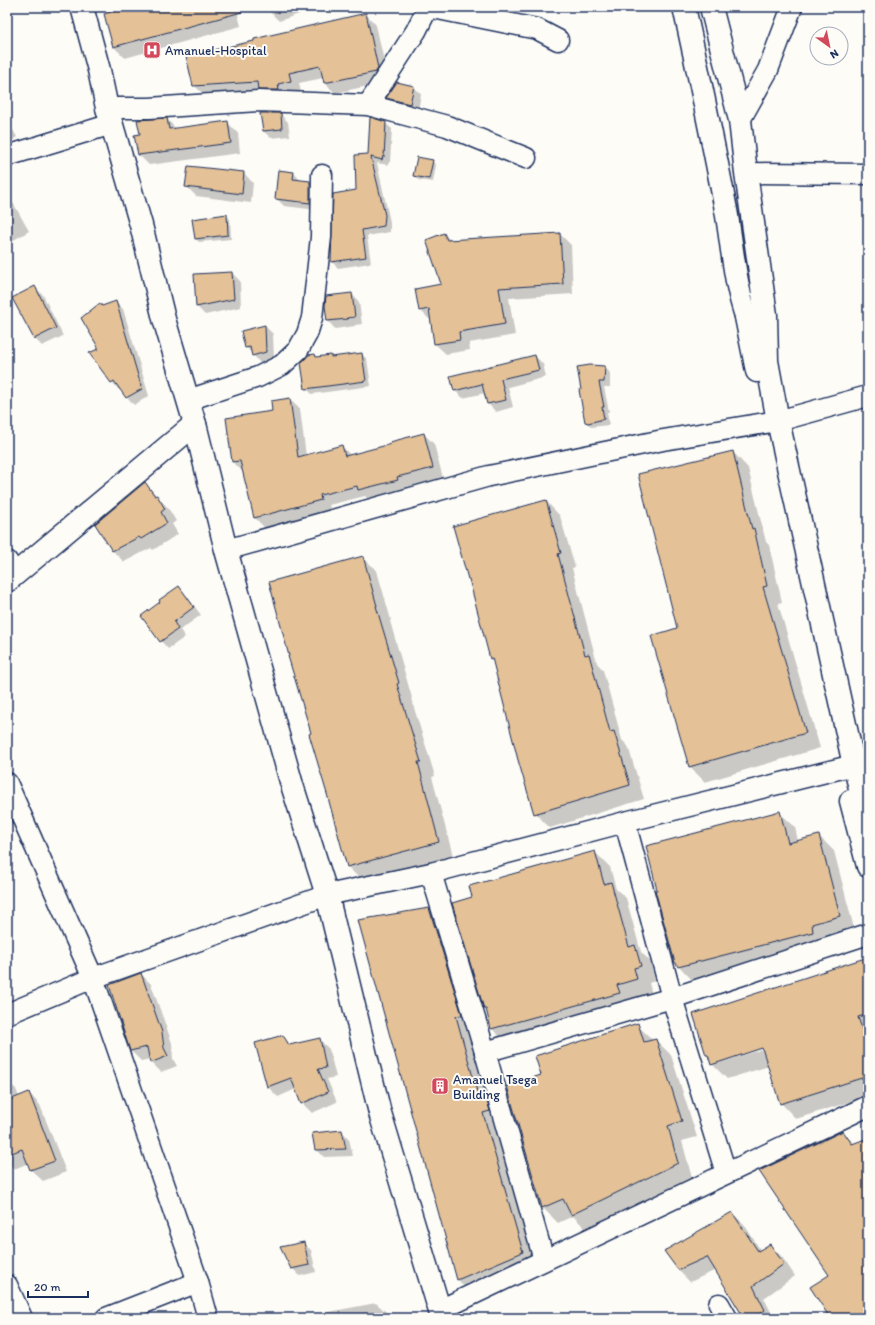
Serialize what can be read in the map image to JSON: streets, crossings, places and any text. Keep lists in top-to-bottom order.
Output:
{
  "places": {
    "hospital": ["Amanuel-Hospital"],
    "building": ["Amanuel Tsega Building"]
  },
  "scale_bar": "20 m",
  "north": "bottom right"
}
